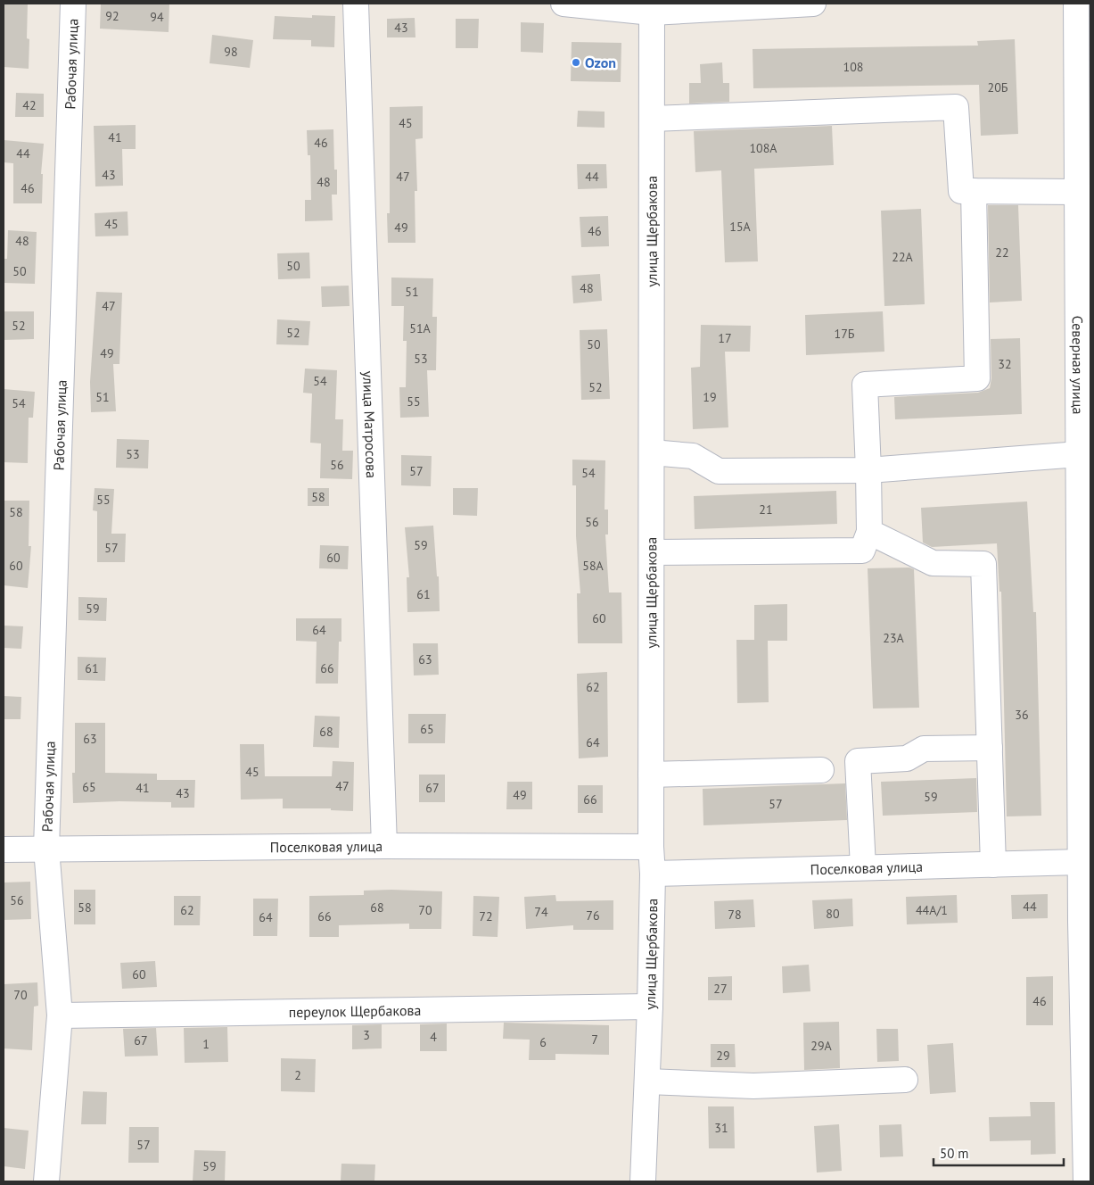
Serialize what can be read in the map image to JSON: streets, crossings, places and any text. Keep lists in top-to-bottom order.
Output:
{
  "streets": {
    "street": [
      "Рабочая улица",
      "улица Щербакова",
      "Северная улица",
      "улица Матросова",
      "Поселковая улица",
      "переулок Щербакова"
    ]
  },
  "crossings": [
    ["Рабочая улица", "Поселковая улица"],
    ["Рабочая улица", "переулок Щербакова"],
    ["улица Щербакова", "Поселковая улица"],
    ["улица Щербакова", "переулок Щербакова"],
    ["Северная улица", "Поселковая улица"],
    ["улица Матросова", "Поселковая улица"]
  ],
  "places": ["Ozon"],
  "house_numbers": [
    "92",
    "94",
    "43",
    "98",
    "108",
    "20Б",
    "42",
    "45",
    "41",
    "46",
    "108А",
    "44",
    "43",
    "47",
    "44",
    "48",
    "46",
    "45",
    "15А",
    "49",
    "46",
    "48",
    "22",
    "22А",
    "50",
    "50",
    "48",
    "51",
    "47",
    "52",
    "51А",
    "52",
    "17Б",
    "17",
    "50",
    "49",
    "53",
    "32",
    "54",
    "52",
    "51",
    "19",
    "55",
    "54",
    "53",
    "56",
    "57",
    "54",
    "58",
    "55",
    "21",
    "58",
    "56",
    "59",
    "57",
    "60",
    "60",
    "58А",
    "61",
    "59",
    "60",
    "64",
    "23А",
    "63",
    "61",
    "66",
    "62",
    "36",
    "65",
    "68",
    "63",
    "64",
    "45",
    "47",
    "65",
    "41",
    "67",
    "43",
    "49",
    "59",
    "66",
    "57",
    "56",
    "44",
    "58",
    "68",
    "62",
    "70",
    "44А/1",
    "74",
    "80",
    "78",
    "76",
    "66",
    "72",
    "64",
    "60",
    "27",
    "70",
    "46",
    "3",
    "4",
    "7",
    "67",
    "6",
    "1",
    "29А",
    "29",
    "2",
    "31",
    "57",
    "59"
  ],
  "scale_bar": "50 m"
}
